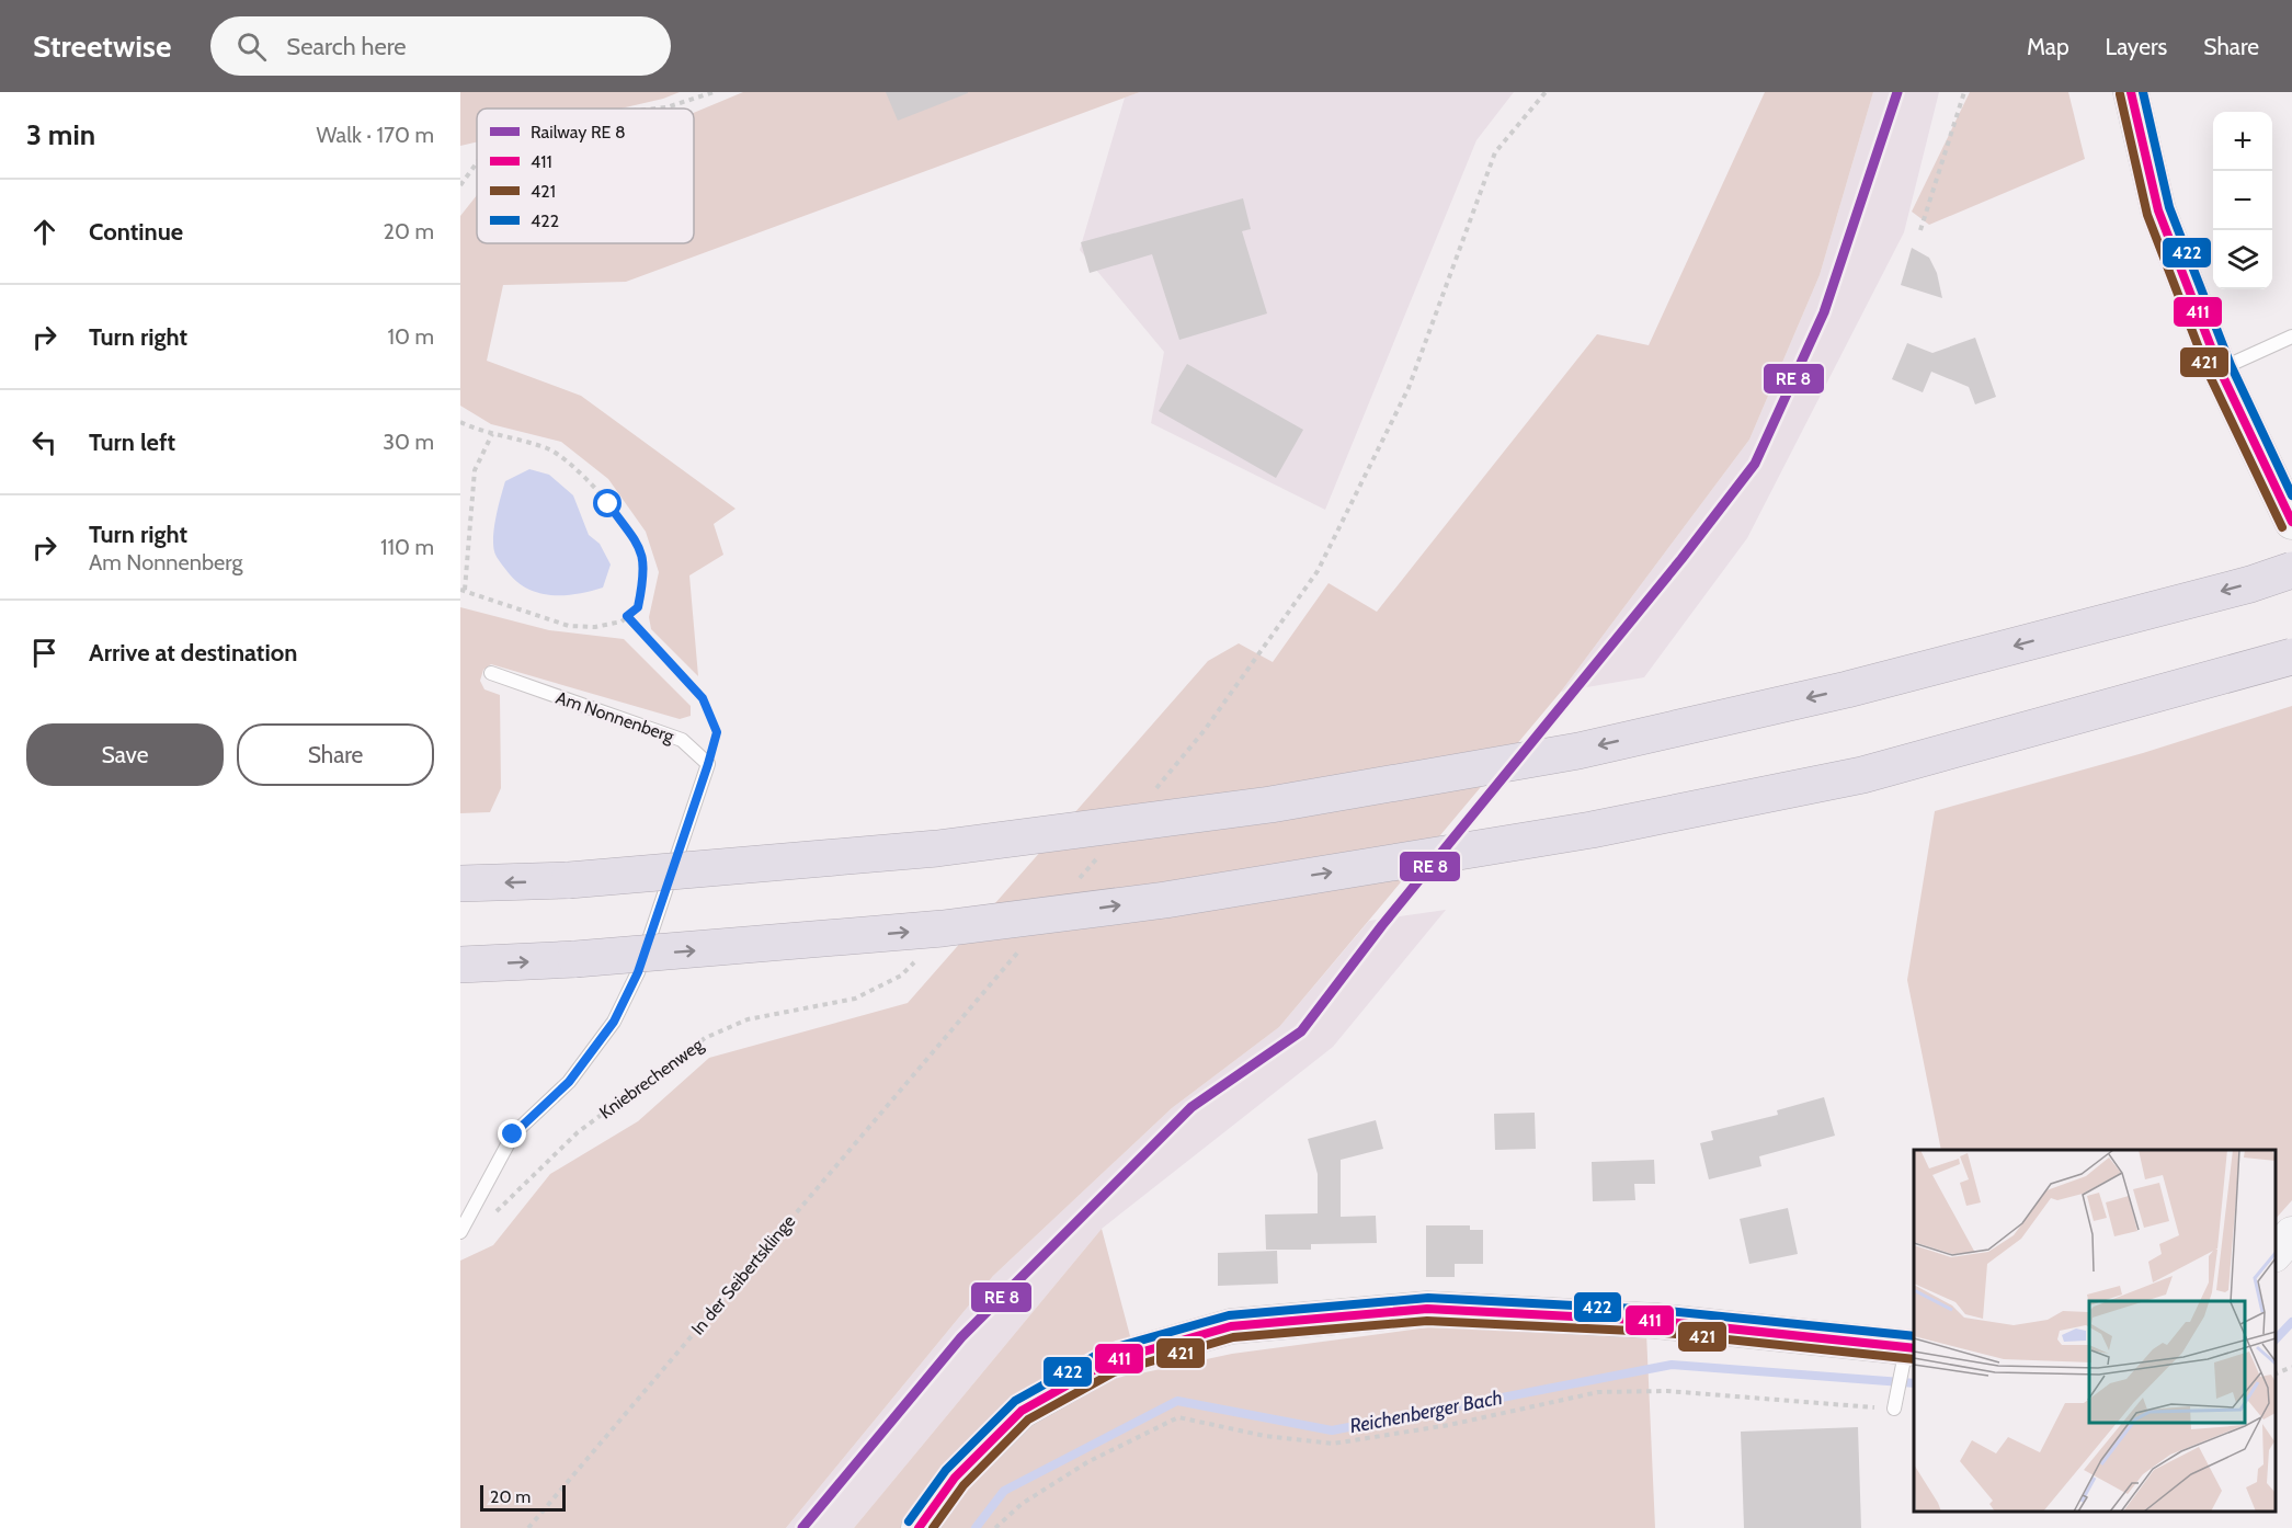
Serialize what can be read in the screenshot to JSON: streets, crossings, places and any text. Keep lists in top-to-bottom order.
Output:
{
  "streets": {
    "lane": ["Am Nonnenberg"],
    "path": ["Kniebrechenweg", "In der Seibertsklinge"]
  },
  "water": ["Reichenberger Bach"],
  "lines": ["transit line 411", "transit line 422", "transit line 421"],
  "legend": [
    "Railway RE 8",
    "411",
    "421",
    "422"
  ],
  "scale_bar": "20 m",
  "page": {
    "header": "Streetwise",
    "search": "Search here",
    "nav": ["Map", "Layers", "Share"],
    "heading": ["3 min", "Walk · 170 m"],
    "map_buttons": ["+", "−"],
    "list": [
      ["Continue", "20 m"],
      ["Turn right", "10 m"],
      ["Turn left", "30 m"],
      ["Turn right", "Am Nonnenberg", "110 m"],
      "Arrive at destination"
    ],
    "buttons": ["Save", "Share"],
    "scale": "20 m"
  }
}
